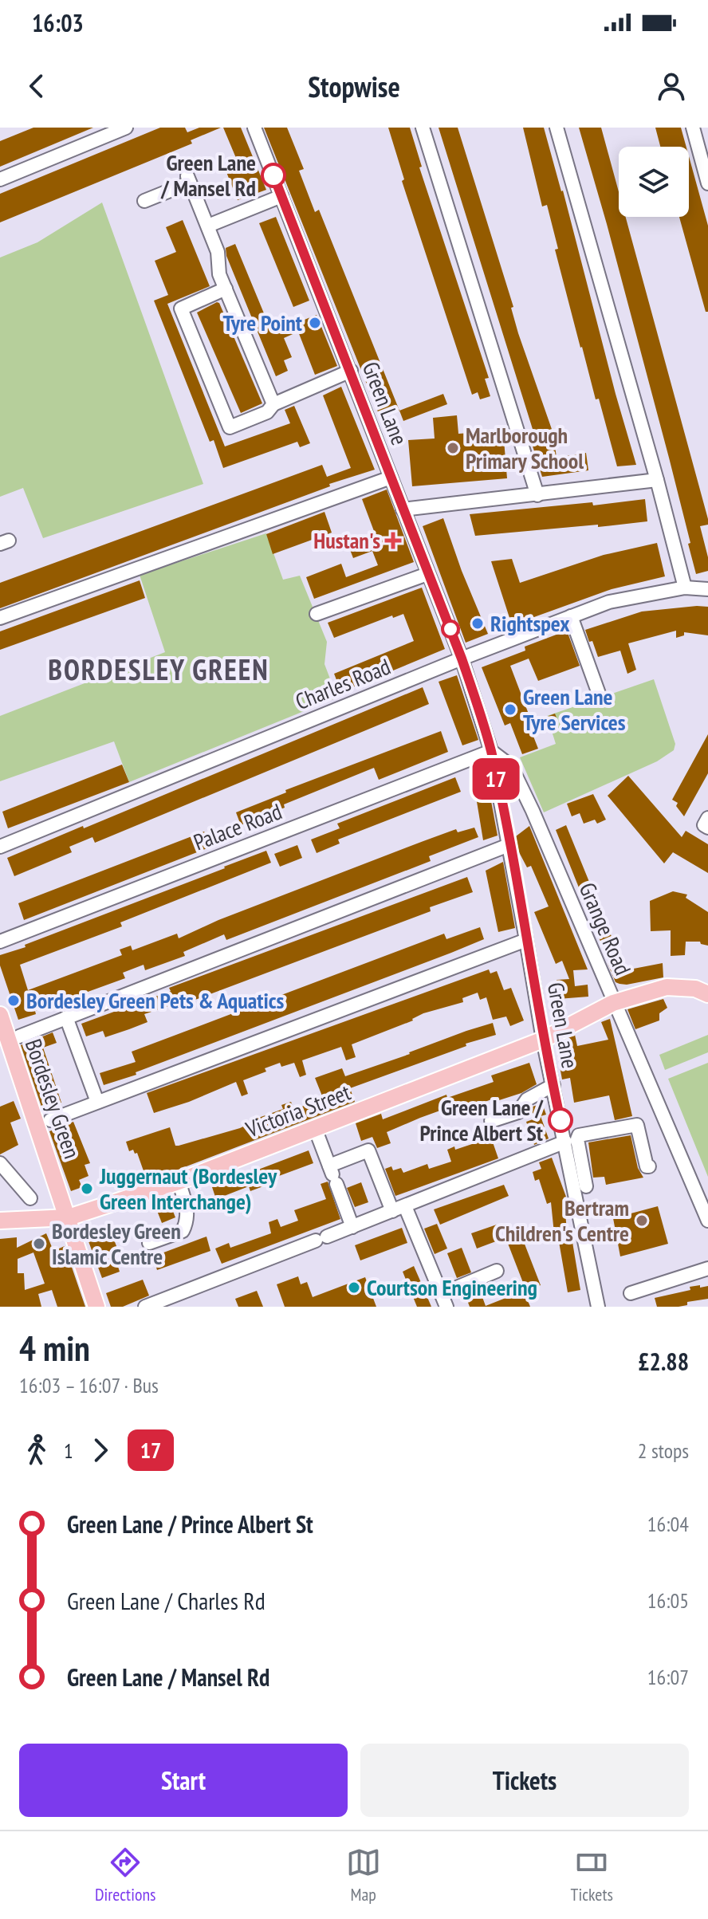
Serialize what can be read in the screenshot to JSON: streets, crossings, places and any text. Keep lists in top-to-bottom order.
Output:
{
  "streets": {
    "main road": ["Bordesley Green", "Victoria Street"],
    "street": [
      "Green Lane",
      "Charles Road",
      "Palace Road",
      "Grange Road"
    ]
  },
  "crossings": [
    ["Green Lane", "Charles Road"],
    ["Green Lane", "Palace Road"],
    ["Green Lane", "Grange Road"],
    ["Green Lane", "Victoria Street"],
    ["Charles Road", "Grange Road"],
    ["Palace Road", "Grange Road"],
    ["Grange Road", "Victoria Street"],
    ["Bordesley Green", "Victoria Street"]
  ],
  "districts": ["BORDESLEY GREEN"],
  "places": {
    "other": [
      "Green Lane / Mansel Rd",
      "Tyre Point",
      "Marlborough Primary School",
      "Rightspex",
      "Green Lane Tyre Services",
      "Bordesley Green Pets & Aquatics",
      "Green Lane / Prince Albert St",
      "Juggernaut (Bordesley Green Interchange)",
      "Bertram Children's Centre",
      "Bordesley Green Islamic Centre",
      "Courtson Engineering"
    ],
    "health": ["Hustan's"]
  },
  "lines": ["bus line 17"],
  "page": {
    "status": "16:03",
    "header": "Stopwise",
    "on_map": "17",
    "heading": ["4 min", "16:03 – 16:07 · Bus", "£2.88"],
    "legs": ["1", "17", "2 stops"],
    "list": [
      {
        "name": "Green Lane / Prince Albert St",
        "value": "16:04"
      },
      {
        "name": "Green Lane / Charles Rd",
        "value": "16:05"
      },
      {
        "name": "Green Lane / Mansel Rd",
        "value": "16:07"
      }
    ],
    "buttons": ["Start", "Tickets"],
    "tabs": ["Directions", "Map", "Tickets"]
  }
}
